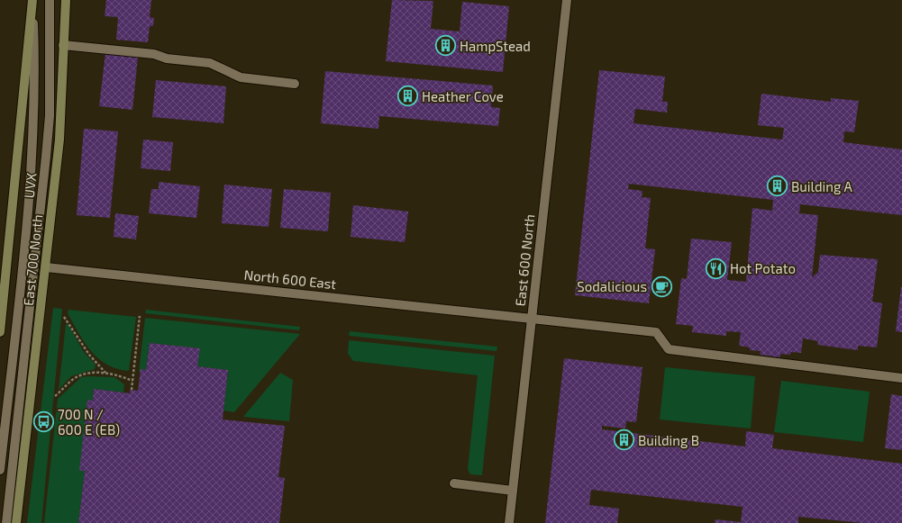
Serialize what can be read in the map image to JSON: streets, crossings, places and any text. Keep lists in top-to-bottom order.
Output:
{
  "streets": {
    "main road": ["East 700 North"],
    "street": ["UVX", "East 600 North", "North 600 East"]
  },
  "crossings": [
    ["UVX", "East 700 North"],
    ["East 700 North", "North 600 East"],
    ["East 600 North", "North 600 East"]
  ],
  "places": {
    "building": [
      "HampStead",
      "Heather Cove",
      "Building A",
      "Building B"
    ],
    "restaurant": ["Hot Potato"],
    "cafe": ["Sodalicious"],
    "bus stop": ["700 N / 600 E (EB)"]
  }
}
